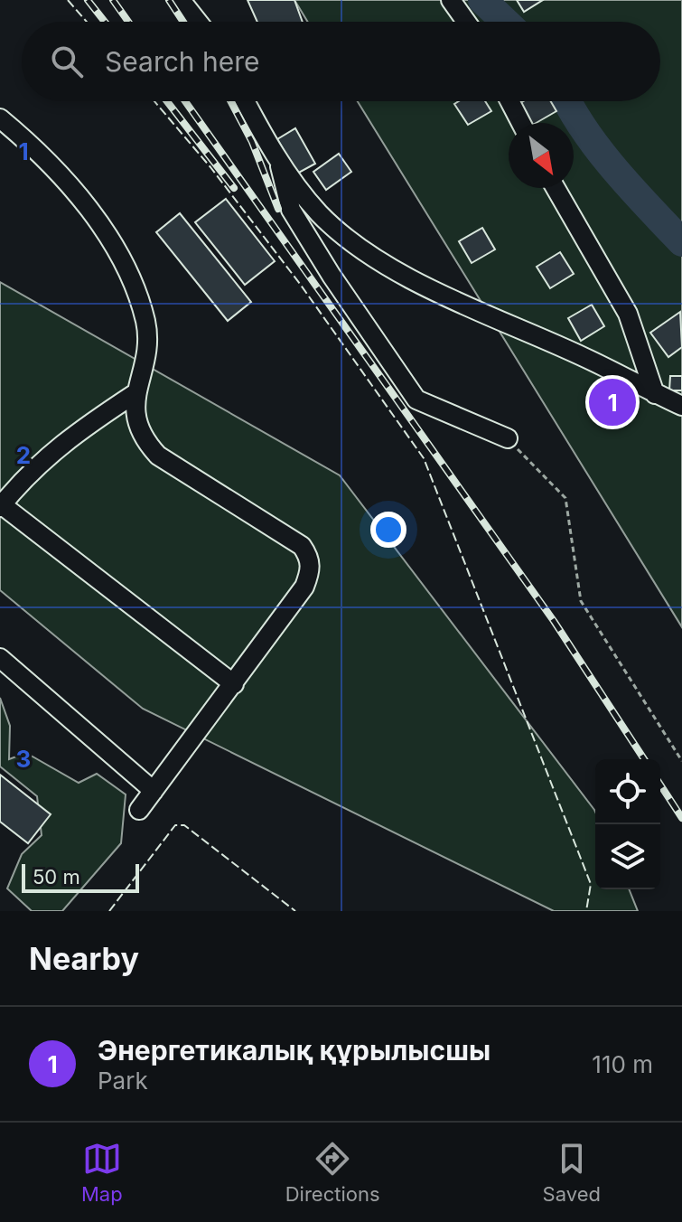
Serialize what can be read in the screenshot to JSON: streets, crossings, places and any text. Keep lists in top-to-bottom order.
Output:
{
  "scale_bar": "50 m",
  "north": "bottom right",
  "page": {
    "search": "Search here",
    "pins": "1",
    "scale": "50 m",
    "heading": "Nearby",
    "list": [
      {
        "mark": "1",
        "name": "Энергетикалық құрылысшы",
        "note": "Park",
        "value": "110 m"
      }
    ],
    "nav": ["Map", "Directions", "Saved"]
  },
  "grid": {
    "rows": ["1", "2", "3"]
  }
}
